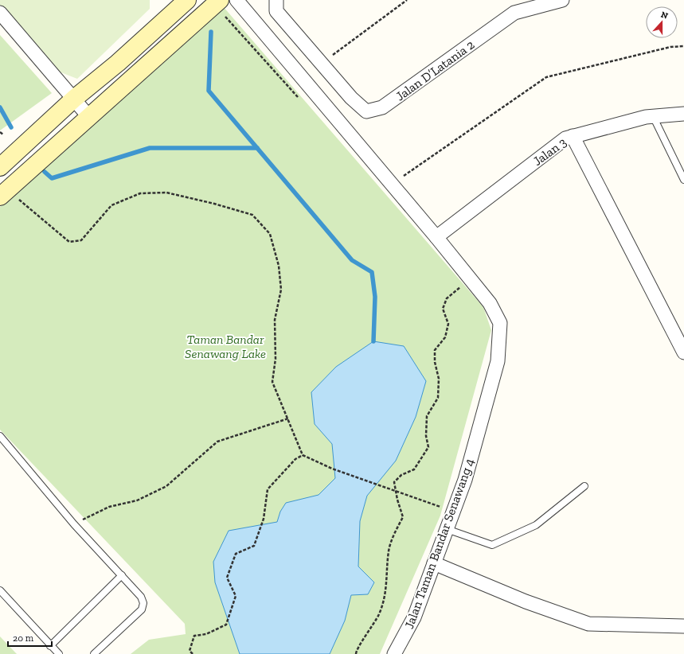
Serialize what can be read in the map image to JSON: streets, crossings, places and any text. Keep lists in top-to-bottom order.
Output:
{
  "streets": {
    "street": ["Jalan D’Latania 2", "Jalan 3", "Jalan Taman Bandar Senawang 4"]
  },
  "crossings": [
    ["Jalan 3", "Jalan Taman Bandar Senawang 4"]
  ],
  "parks": ["Taman Bandar Senawang Lake"],
  "scale_bar": "20 m",
  "north": "top"
}
